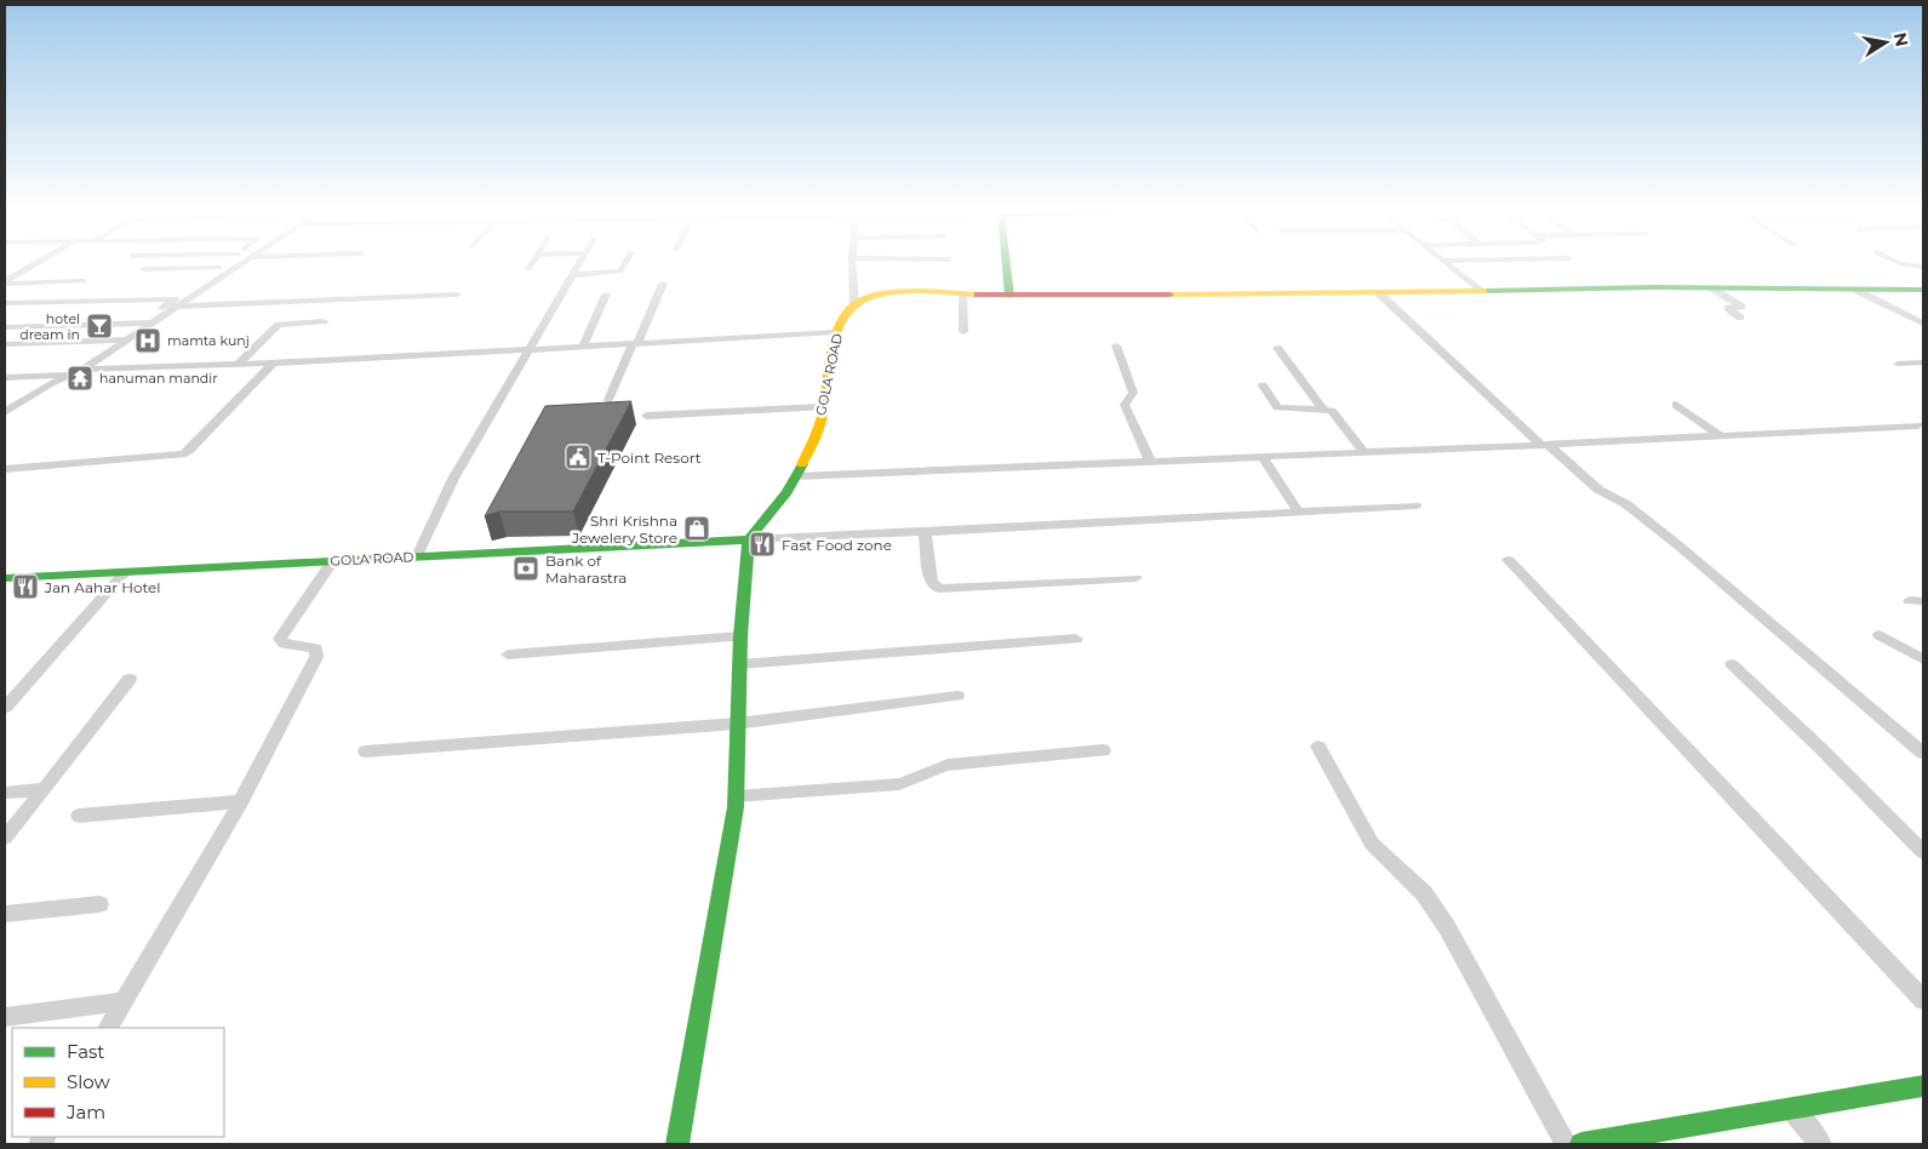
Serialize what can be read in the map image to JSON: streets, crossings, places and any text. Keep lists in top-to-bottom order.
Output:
{
  "streets": {
    "street": ["GOLA ROAD"]
  },
  "places": {
    "bar": ["hotel dream in"],
    "hospital": ["mamta kunj"],
    "temple": ["hanuman mandir"],
    "public building": ["T-Point Resort"],
    "shop": ["Shri Krishna Jewelery Store"],
    "restaurant": ["Fast Food zone", "Jan Aahar Hotel"],
    "bank": ["Bank of Maharastra"]
  },
  "legend": ["Fast", "Slow", "Jam"],
  "north": "right"
}
